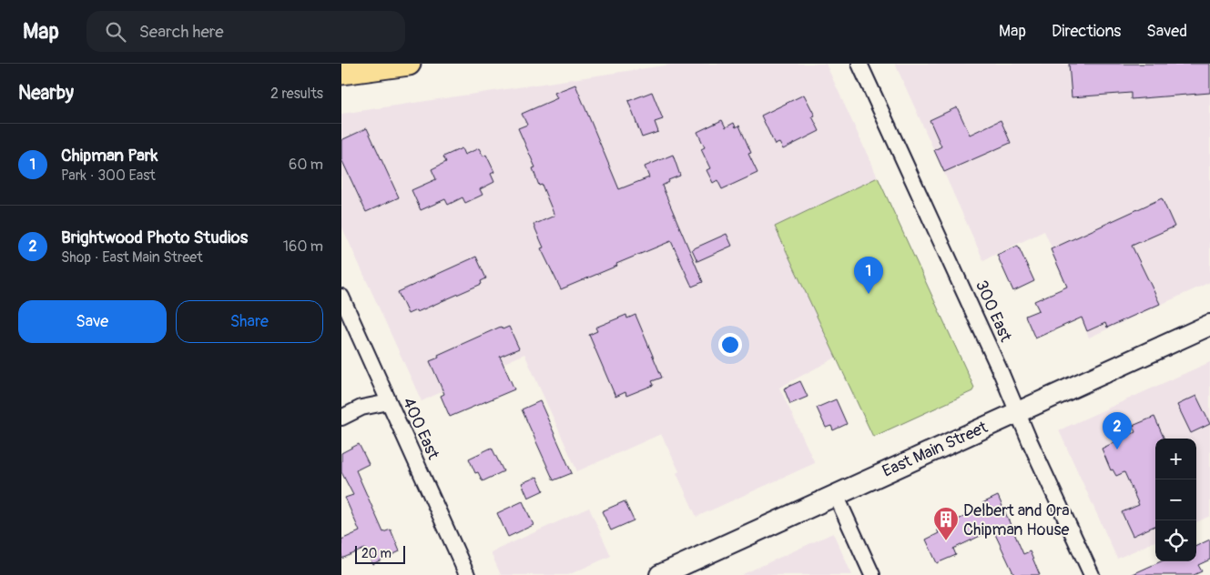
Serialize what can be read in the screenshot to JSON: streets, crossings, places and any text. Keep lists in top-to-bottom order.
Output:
{
  "streets": {
    "main road": ["East Main Street"],
    "street": ["300 East", "400 East"]
  },
  "crossings": [
    ["300 East", "East Main Street"]
  ],
  "places": {
    "building": ["Delbert and Ora Chipman House"]
  },
  "scale_bar": "20 m",
  "page": {
    "header": "Map",
    "search": "Search here",
    "nav": ["Map", "Directions", "Saved"],
    "heading": ["Nearby", "2 results"],
    "list": [
      {
        "mark": "1",
        "name": "Chipman Park",
        "note": "Park · 300 East",
        "value": "60 m"
      },
      {
        "mark": "2",
        "name": "Brightwood Photo Studios",
        "note": "Shop · East Main Street",
        "value": "160 m"
      }
    ],
    "pins": ["1", "2"],
    "buttons": ["Save", "Share"],
    "map_buttons": ["+", "−"],
    "scale": "20 m"
  }
}
